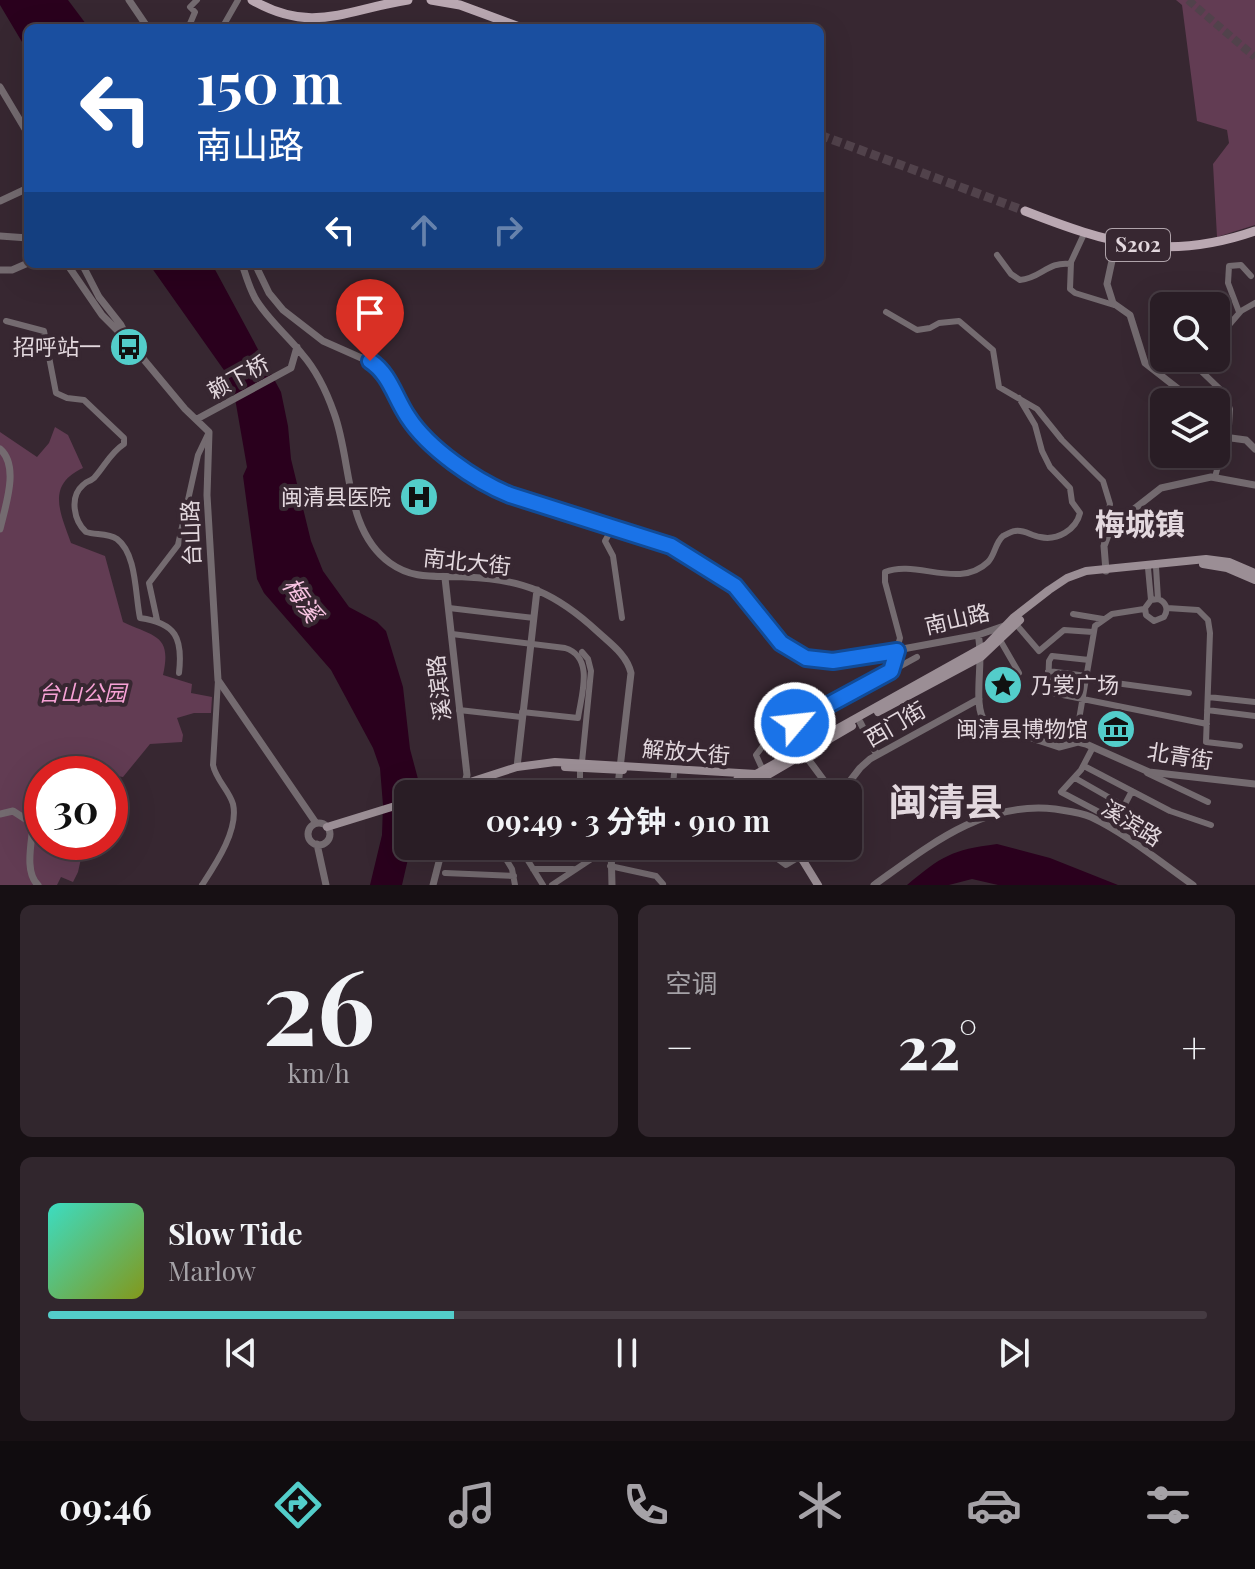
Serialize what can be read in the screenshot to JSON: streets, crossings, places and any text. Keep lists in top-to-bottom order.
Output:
{
  "streets": {
    "main road": ["S202", "解放大街"],
    "street": [
      "赖下桥",
      "台山路",
      "南北大街",
      "南山路",
      "溪滨路",
      "西门街",
      "北青街"
    ]
  },
  "crossings": [
    ["南北大街", "溪滨路"],
    ["南北大街", "解放大街"],
    ["南山路", "解放大街"],
    ["西门街", "北青街"]
  ],
  "districts": ["梅城镇", "闽清县"],
  "water": ["梅溪"],
  "parks": ["台山公园"],
  "places": {
    "bus stop": ["招呼站一"],
    "hospital": ["闽清县医院"],
    "place": ["乃裳广场"],
    "museum": ["闽清县博物馆"]
  },
  "page": {
    "turn": ["150 m", "南山路"],
    "limit": "30",
    "trip": "09:49 · 3 分钟 · 910 m",
    "tile": [
      ["26", "km/h"],
      "空调"
    ],
    "heat": ["−", "22°", "+"],
    "song": ["Slow Tide", "Marlow"],
    "tabs": "09:46"
  }
}
